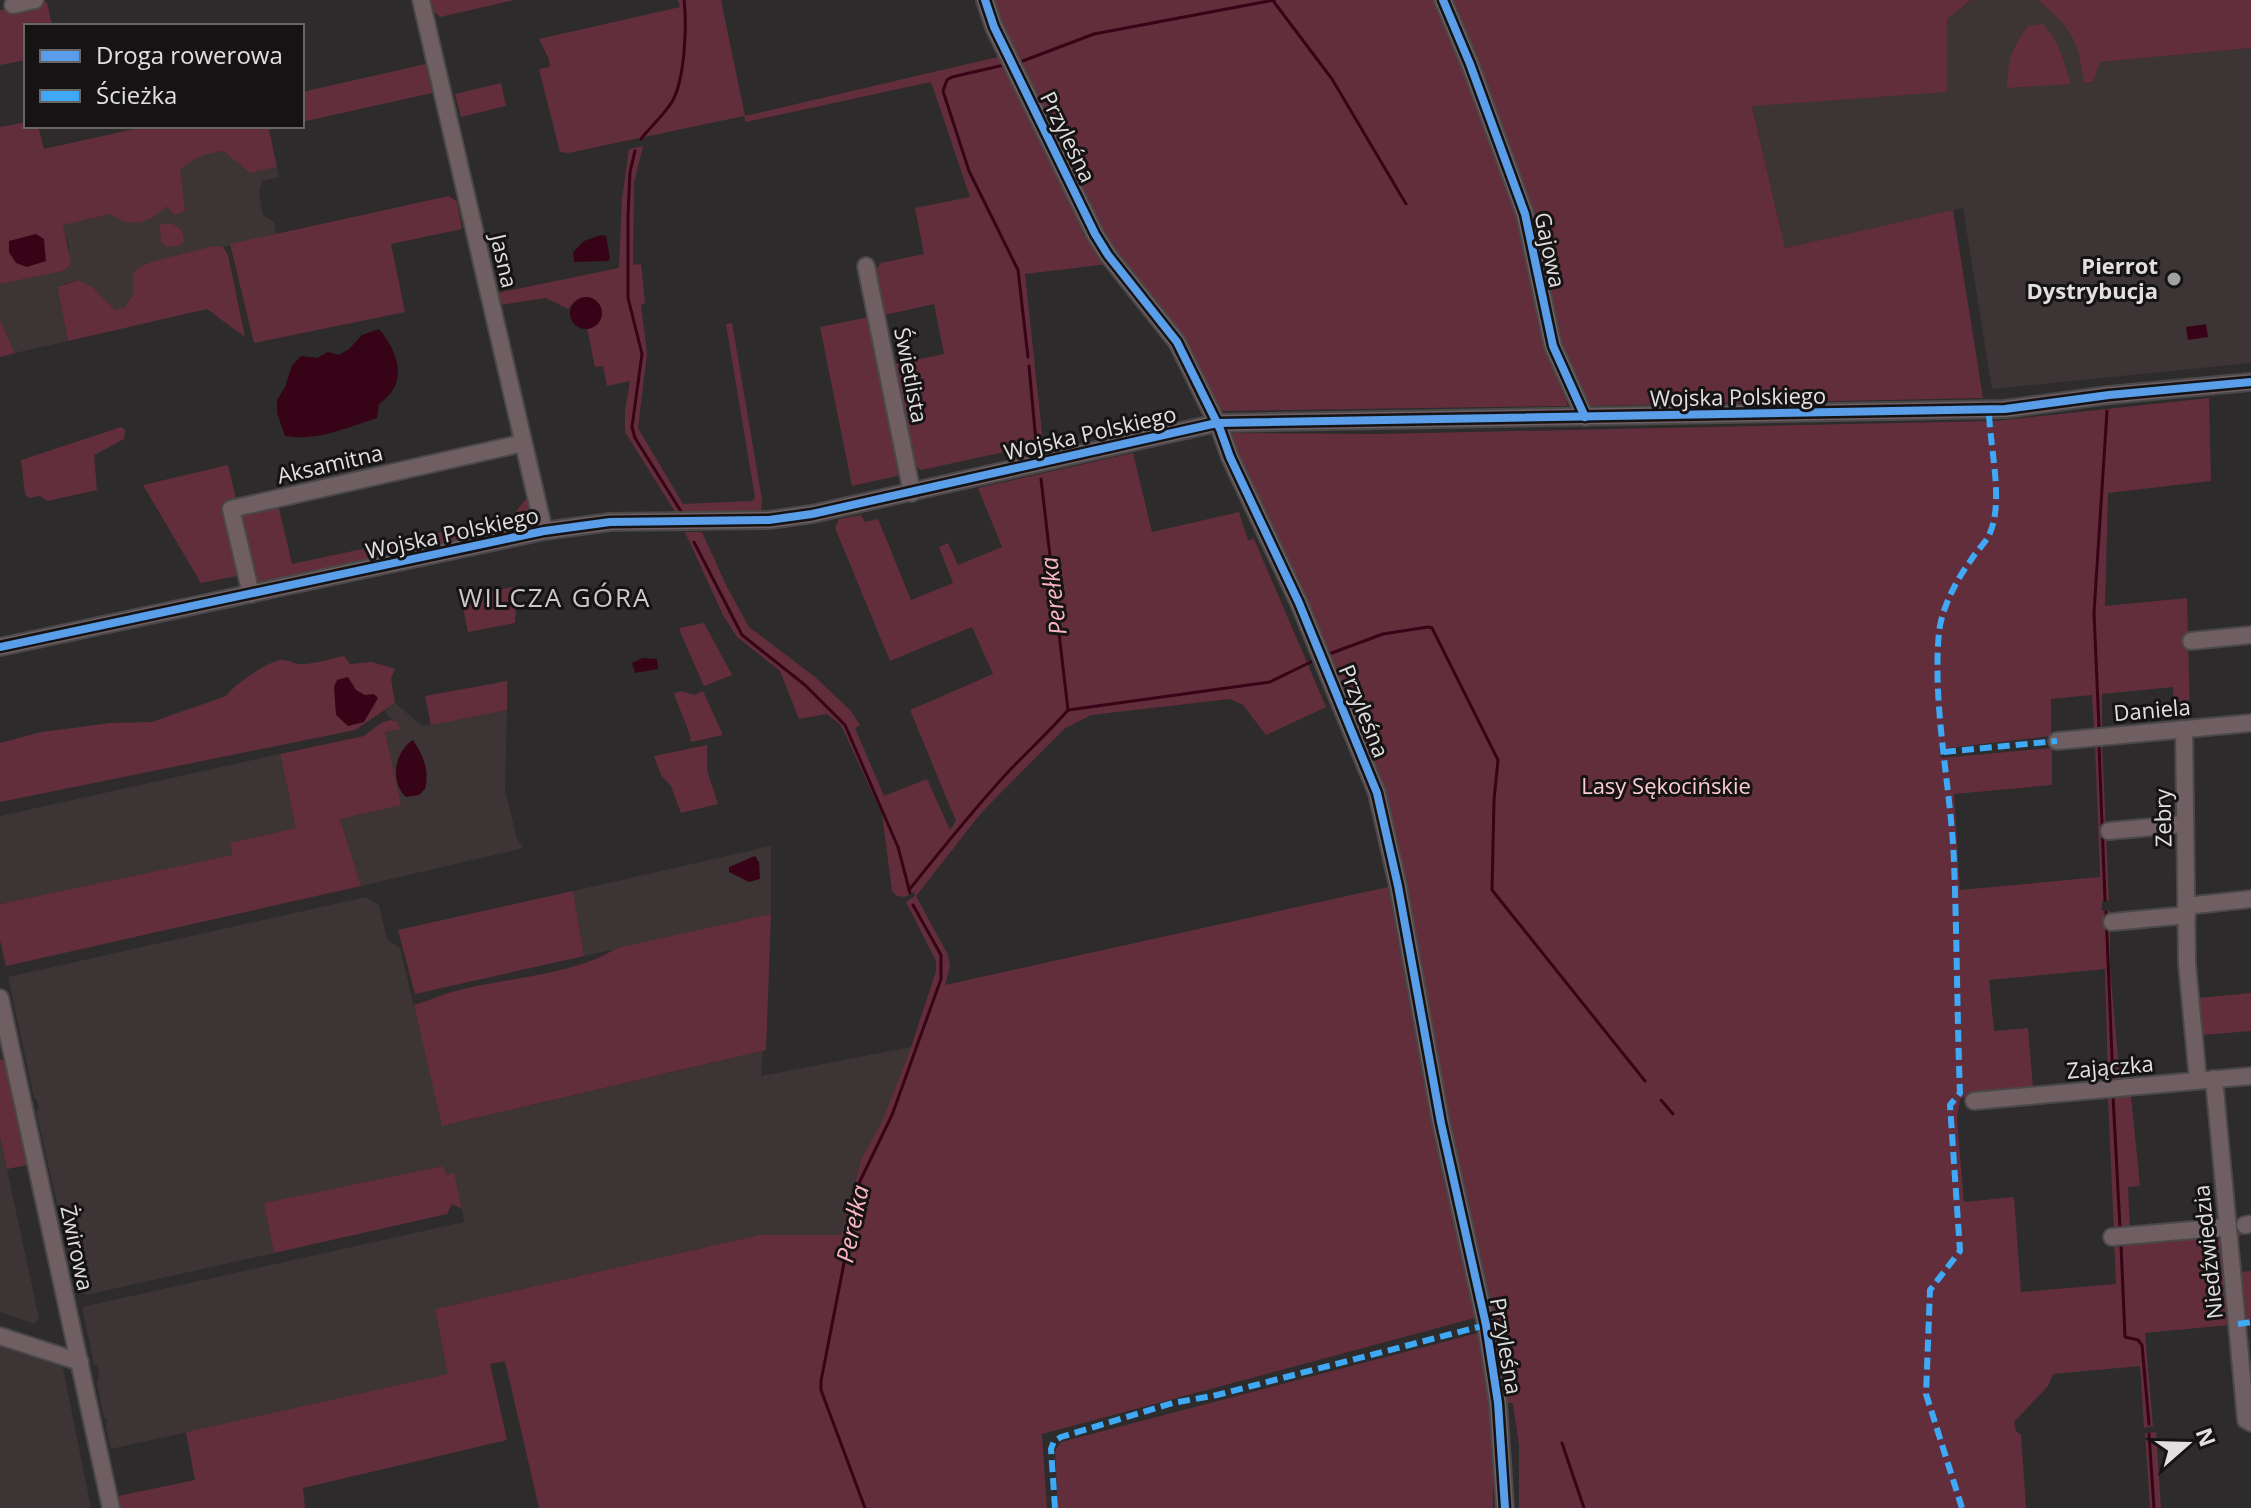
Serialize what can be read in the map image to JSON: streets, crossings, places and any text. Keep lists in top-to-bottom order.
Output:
{
  "streets": {
    "street": [
      "Przyleśna",
      "Gajowa",
      "Jasna",
      "Świetlista",
      "Wojska Polskiego",
      "Aksamitna",
      "Daniela",
      "Zebry",
      "Zajączka",
      "Żwirowa",
      "Niedźwiedzia"
    ]
  },
  "crossings": [
    ["Przyleśna", "Wojska Polskiego"],
    ["Gajowa", "Wojska Polskiego"],
    ["Jasna", "Wojska Polskiego"],
    ["Jasna", "Aksamitna"],
    ["Świetlista", "Wojska Polskiego"],
    ["Wojska Polskiego", "Aksamitna"],
    ["Daniela", "Zebry"],
    ["Zebry", "Niedźwiedzia"],
    ["Zajączka", "Niedźwiedzia"]
  ],
  "districts": ["WILCZA GÓRA"],
  "water": ["Perełka"],
  "parks": ["Lasy Sękocińskie"],
  "places": ["Pierrot Dystrybucja"],
  "legend": ["Droga rowerowa", "Ścieżka"],
  "north": "right"
}
